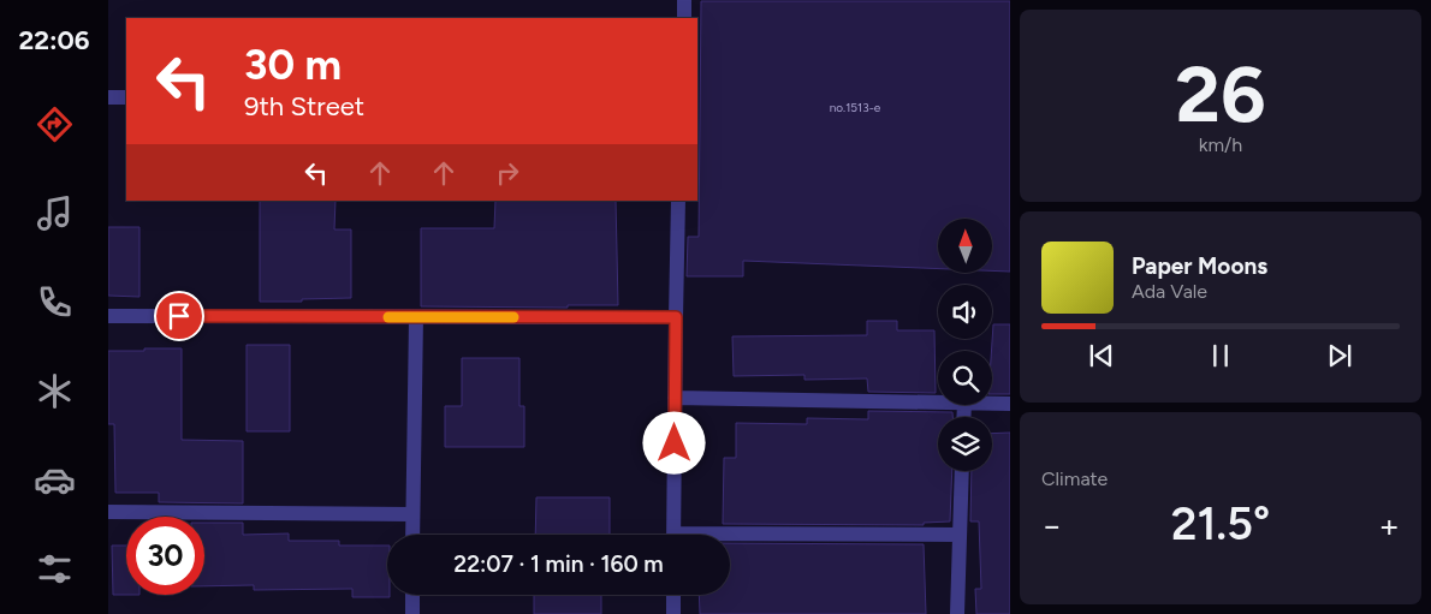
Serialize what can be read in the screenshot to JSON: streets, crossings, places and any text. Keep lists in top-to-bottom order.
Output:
{
  "house_numbers": ["no.1513-e"],
  "north": "top",
  "page": {
    "tabs": "22:06",
    "tile": [
      ["26", "km/h"],
      "Climate"
    ],
    "turn": ["30 m", "9th Street"],
    "song": ["Paper Moons", "Ada Vale"],
    "heat": ["−", "21.5°", "+"],
    "limit": "30",
    "trip": "22:07 · 1 min · 160 m"
  }
}
